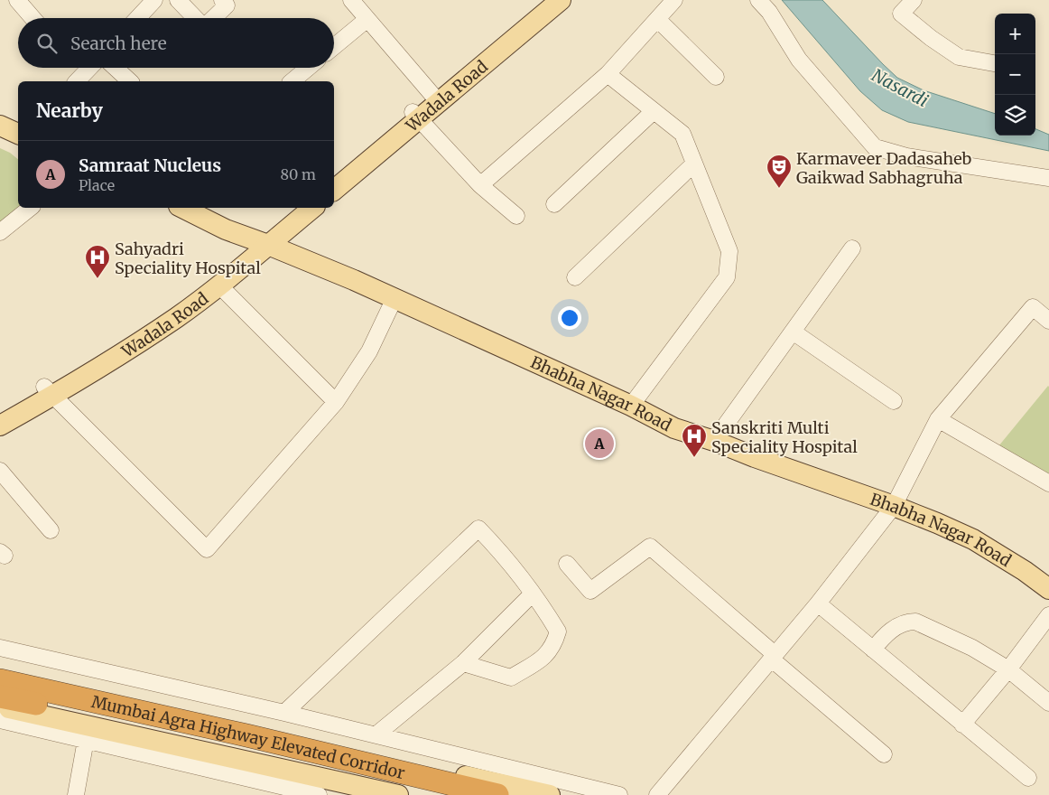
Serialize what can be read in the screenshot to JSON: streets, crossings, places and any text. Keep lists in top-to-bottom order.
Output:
{
  "streets": {
    "highway": ["Mumbai Agra Highway Elevated Corridor"],
    "main road": ["Wadala Road", "Bhabha Nagar Road"]
  },
  "crossings": [
    ["Wadala Road", "Bhabha Nagar Road"]
  ],
  "water": ["Nasardi"],
  "places": {
    "theatre": ["Karmaveer Dadasaheb Gaikwad Sabhagruha"],
    "hospital": ["Sahyadri Speciality Hospital", "Sanskriti Multi Speciality Hospital"]
  },
  "page": {
    "map_buttons": ["+", "−"],
    "search": "Search here",
    "heading": "Nearby",
    "list": [
      {
        "mark": "A",
        "name": "Samraat Nucleus",
        "note": "Place",
        "value": "80 m"
      }
    ],
    "pins": "A"
  }
}
